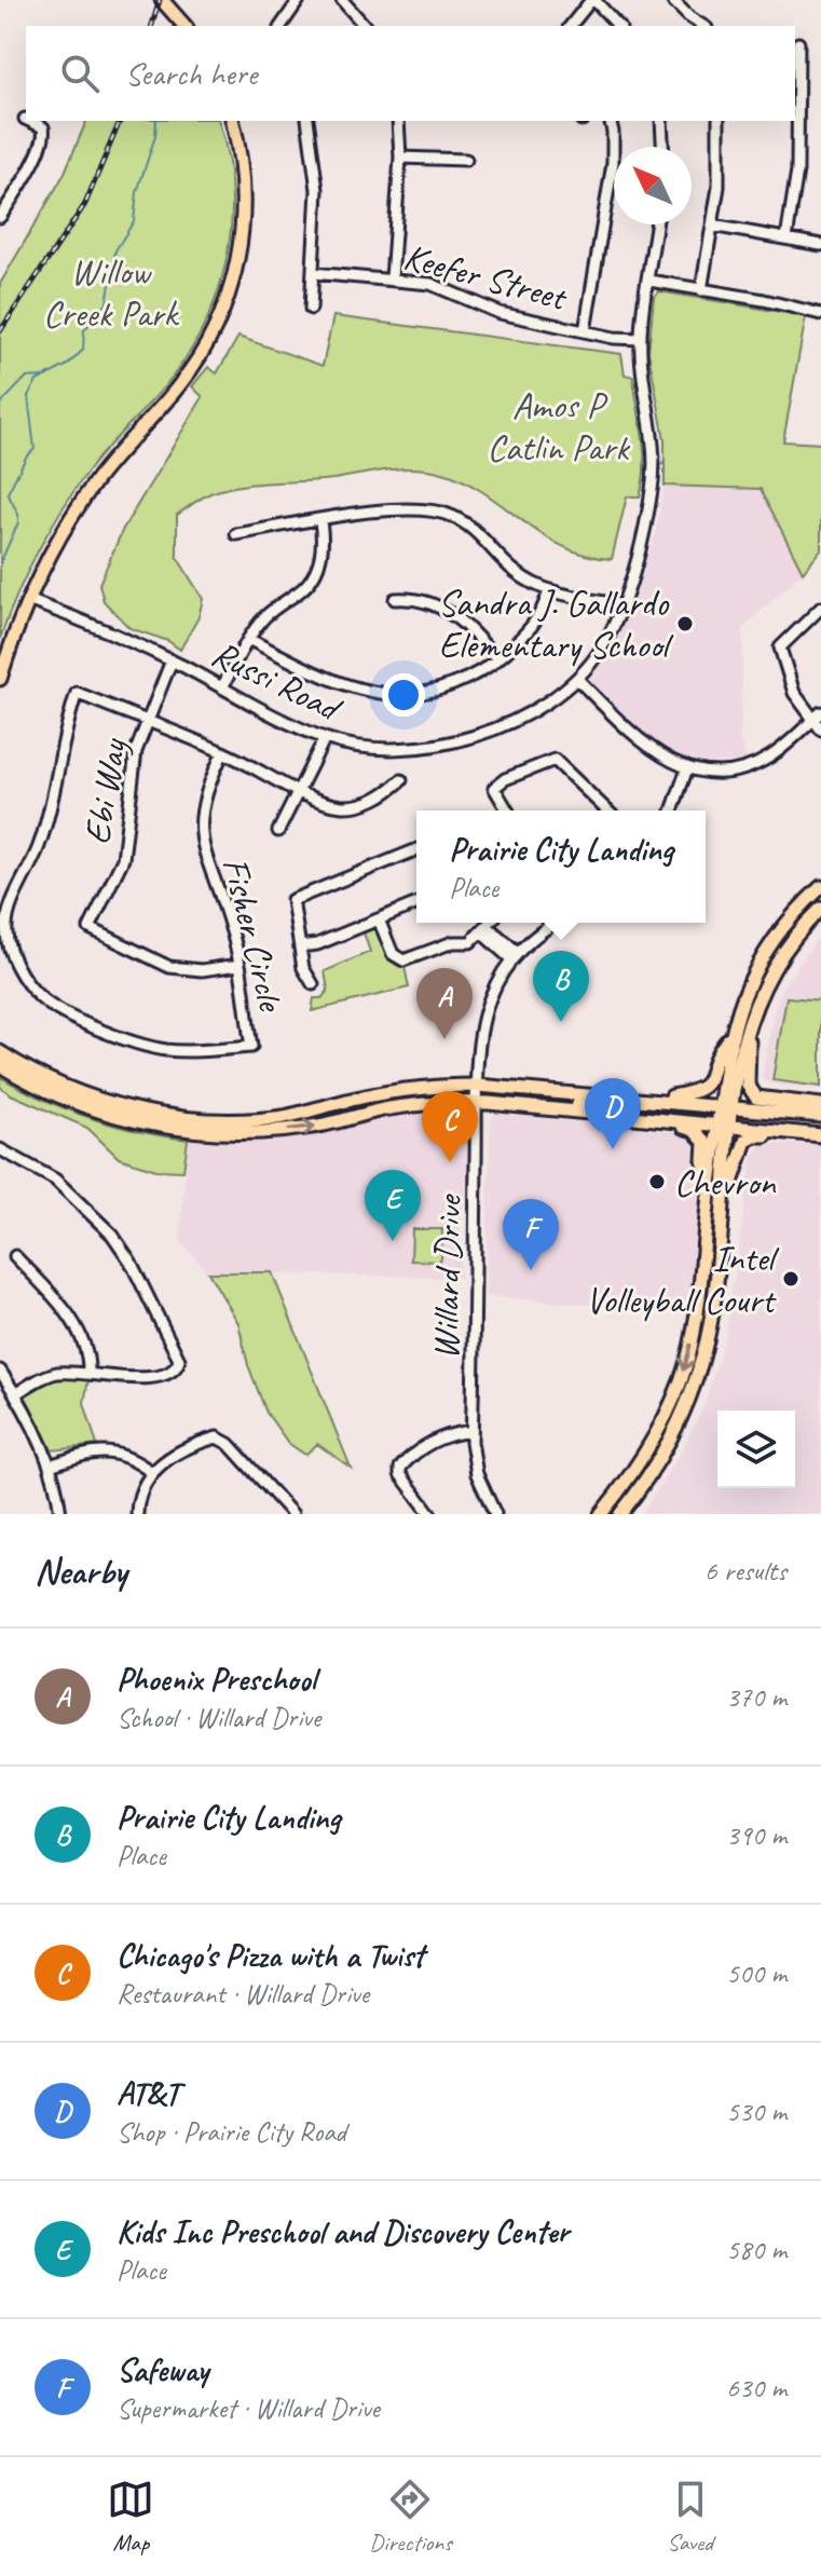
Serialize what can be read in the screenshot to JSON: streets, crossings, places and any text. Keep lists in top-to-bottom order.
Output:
{
  "streets": {
    "street": [
      "Keefer Street",
      "Russi Road",
      "Ebi Way",
      "Fisher Circle",
      "Willard Drive"
    ]
  },
  "crossings": [
    ["Keefer Street", "Russi Road"],
    ["Russi Road", "Ebi Way"],
    ["Ebi Way", "Fisher Circle"]
  ],
  "parks": ["Willow Creek Park", "Amos P Catlin Park"],
  "places": ["Sandra J. Gallardo Elementary School", "Chevron", "Intel Volleyball Court"],
  "north": "top left",
  "page": {
    "search": "Search here",
    "popup": ["Prairie City Landing", "Place"],
    "pins": [
      "B",
      "A",
      "D",
      "C",
      "E",
      "F"
    ],
    "heading": ["Nearby", "6 results"],
    "list": [
      {
        "mark": "A",
        "name": "Phoenix Preschool",
        "note": "School · Willard Drive",
        "value": "370 m"
      },
      {
        "mark": "B",
        "name": "Prairie City Landing",
        "note": "Place",
        "value": "390 m"
      },
      {
        "mark": "C",
        "name": "Chicago's Pizza with a Twist",
        "note": "Restaurant · Willard Drive",
        "value": "500 m"
      },
      {
        "mark": "D",
        "name": "AT&T",
        "note": "Shop · Prairie City Road",
        "value": "530 m"
      },
      {
        "mark": "E",
        "name": "Kids Inc Preschool and Discovery Center",
        "note": "Place",
        "value": "580 m"
      },
      {
        "mark": "F",
        "name": "Safeway",
        "note": "Supermarket · Willard Drive",
        "value": "630 m"
      }
    ],
    "nav": ["Map", "Directions", "Saved"]
  }
}
